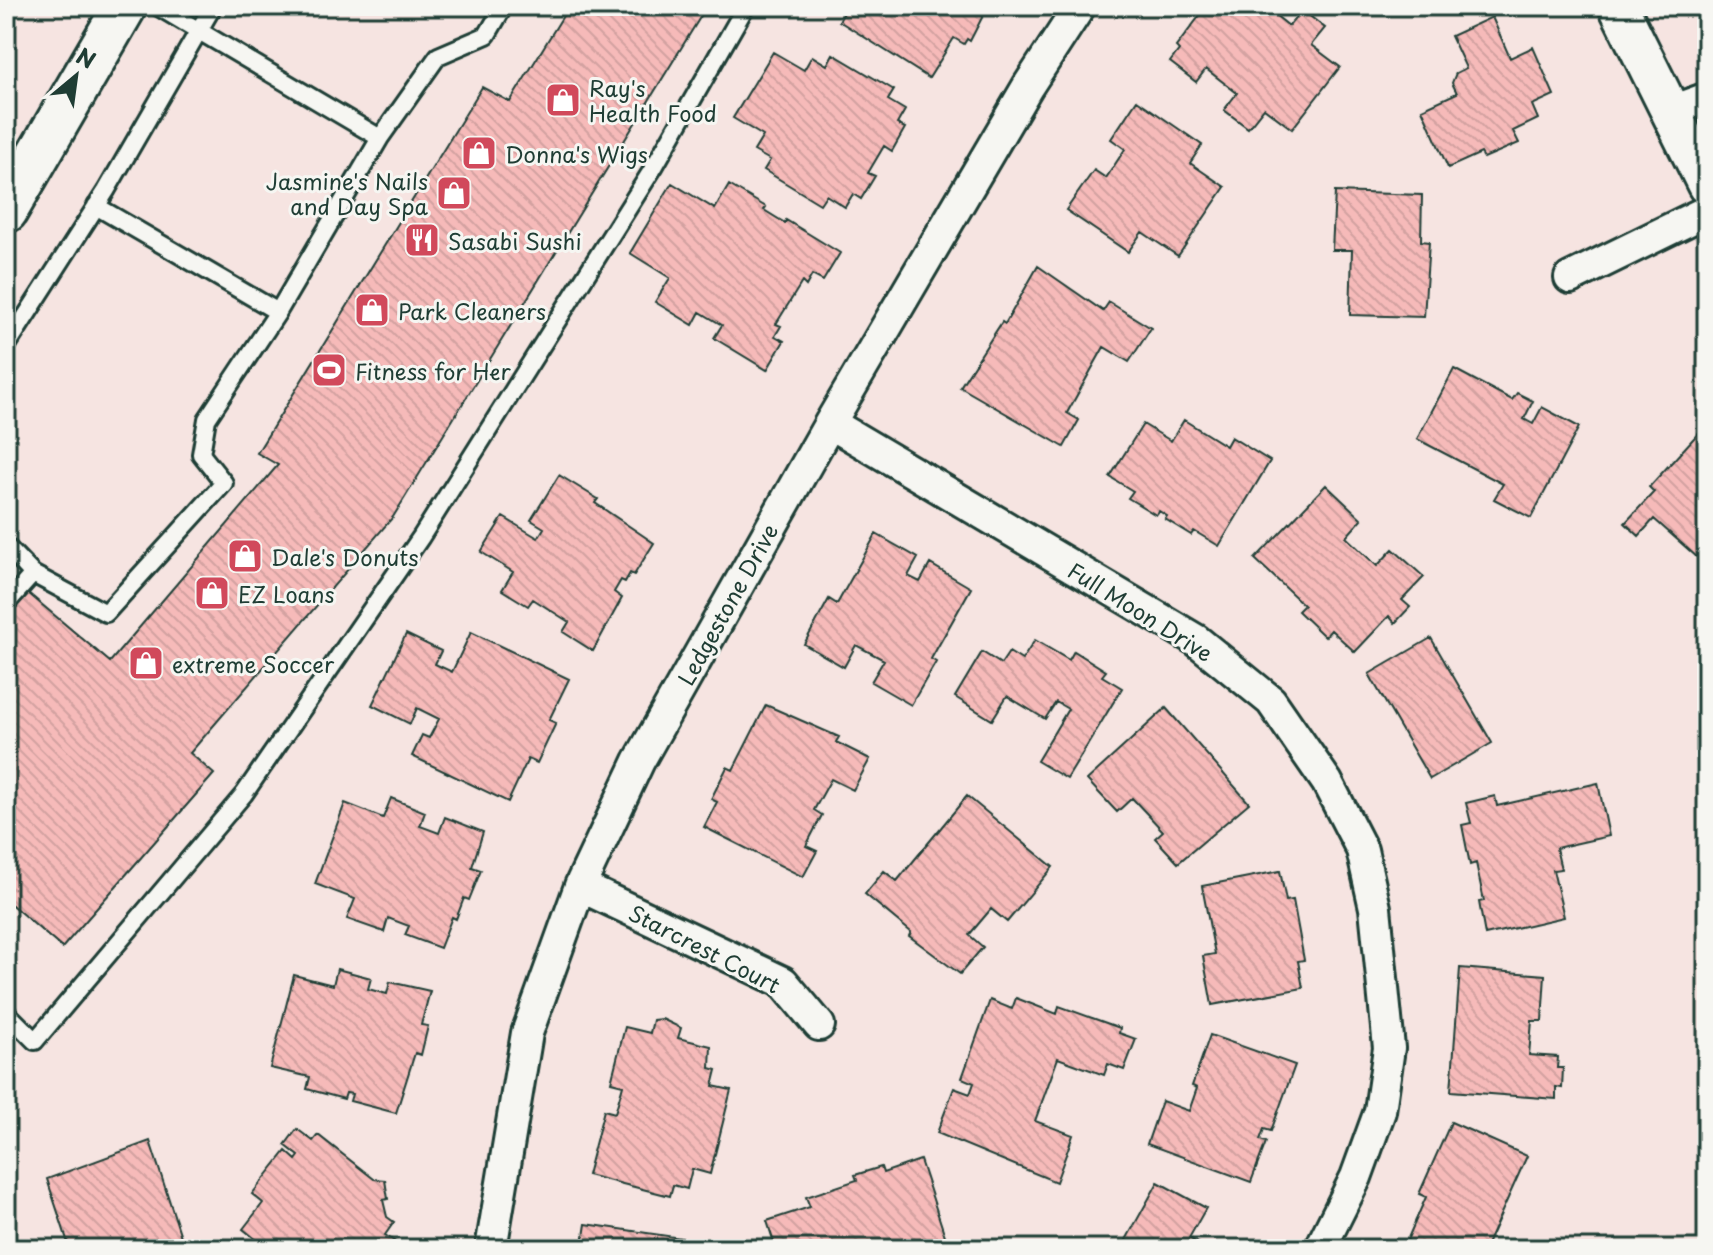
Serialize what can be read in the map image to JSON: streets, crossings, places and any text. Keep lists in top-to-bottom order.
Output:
{
  "streets": {
    "street": ["Ledgestone Drive", "Full Moon Drive", "Starcrest Court"]
  },
  "crossings": [
    ["Ledgestone Drive", "Full Moon Drive"],
    ["Ledgestone Drive", "Starcrest Court"]
  ],
  "places": {
    "shop": [
      "Ray's Health Food",
      "Donna's Wigs",
      "Jasmine's Nails and Day Spa",
      "Park Cleaners",
      "Dale's Donuts",
      "EZ Loans",
      "extreme Soccer"
    ],
    "restaurant": ["Sasabi Sushi"],
    "sports": ["Fitness for Her"]
  },
  "north": "top right"
}
